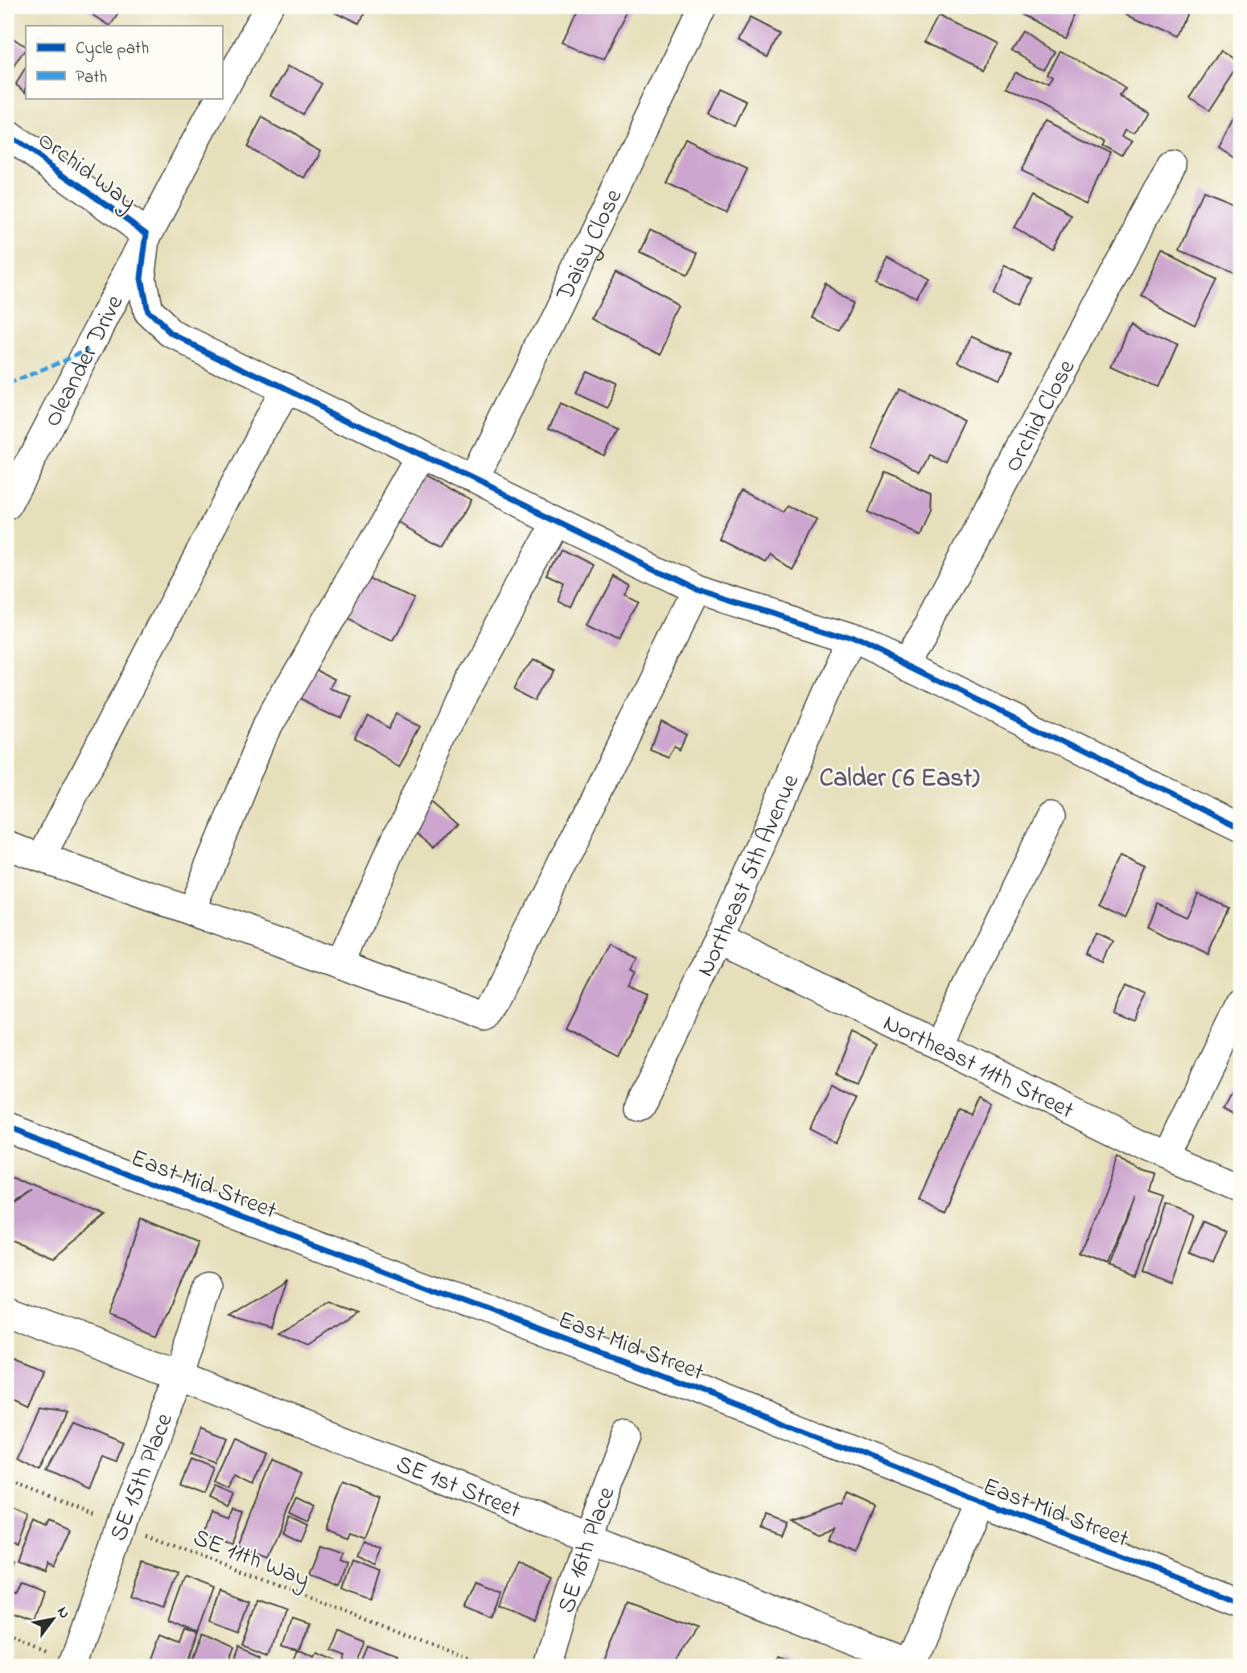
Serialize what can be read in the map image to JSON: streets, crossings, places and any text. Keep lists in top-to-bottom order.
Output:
{
  "streets": {
    "street": [
      "Orchid Way",
      "Daisy Close",
      "Oleander Drive",
      "Orchid Close",
      "Northeast 5th Avenue",
      "Northeast 11th Street",
      "East Mid Street",
      "SE 15th Place",
      "SE 1st Street",
      "SE 16th Place"
    ],
    "path": ["SE 11th Way"]
  },
  "crossings": [
    ["Orchid Way", "Oleander Drive"],
    ["Northeast 5th Avenue", "Northeast 11th Street"],
    ["SE 15th Place", "SE 1st Street"],
    ["SE 15th Place", "SE 11th Way"],
    ["SE 1st Street", "SE 16th Place"]
  ],
  "districts": ["Calder (6 East)"],
  "legend": ["Cycle path", "Path"],
  "north": "top right"
}
